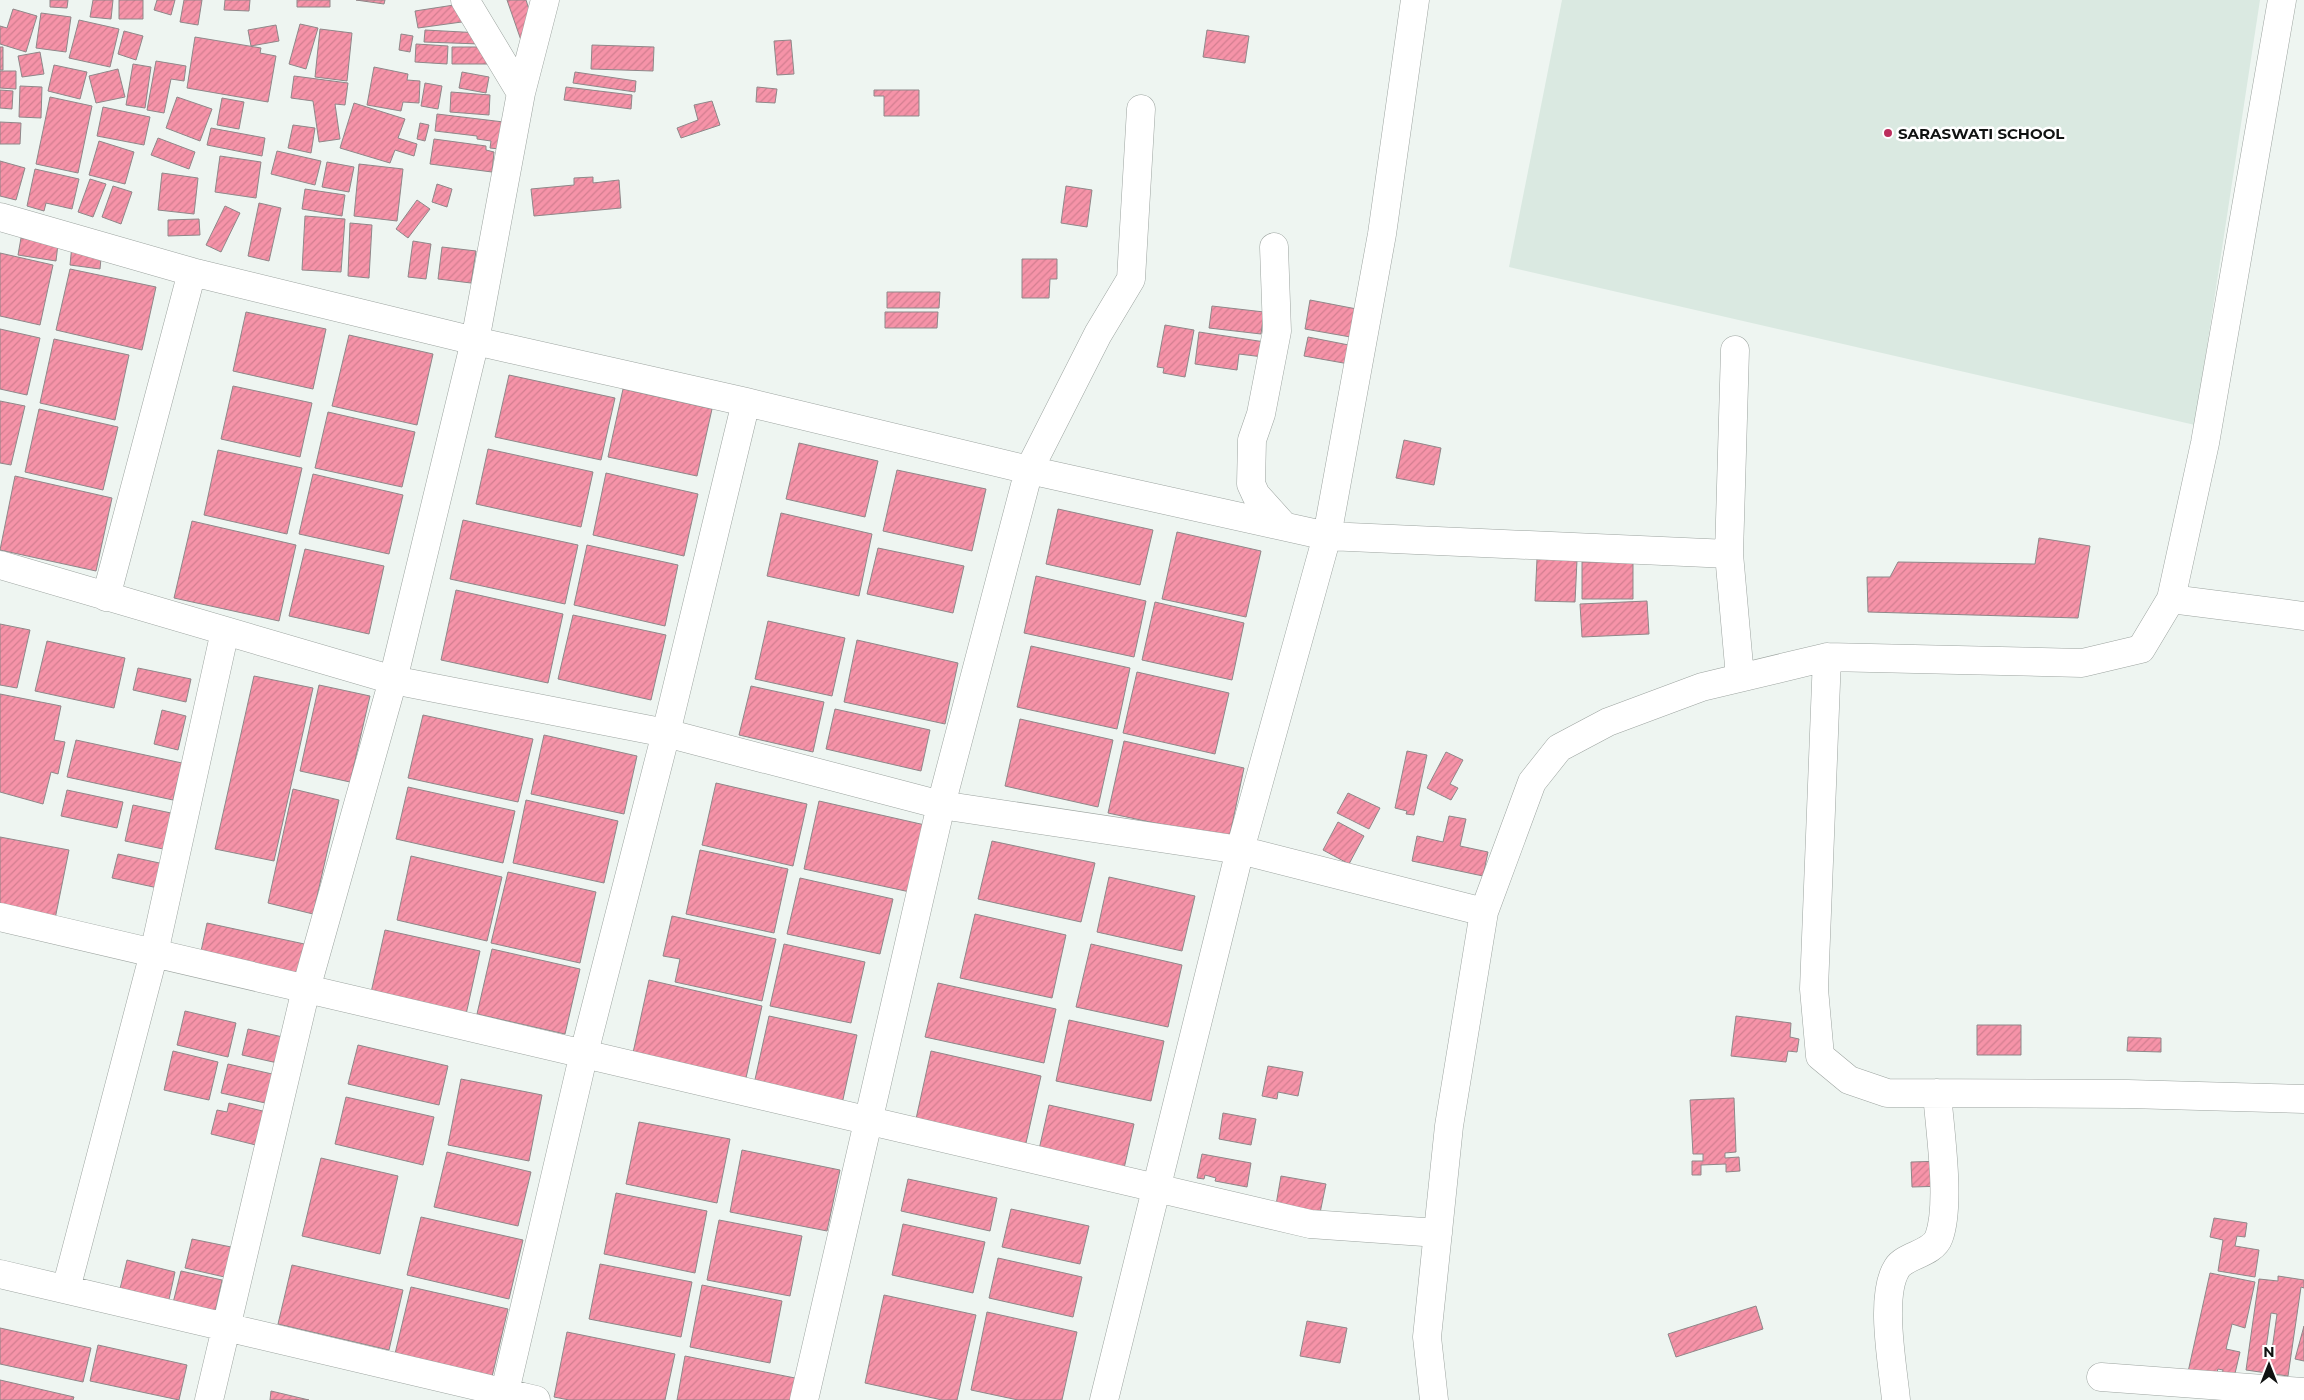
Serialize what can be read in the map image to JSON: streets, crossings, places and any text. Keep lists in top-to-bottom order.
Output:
{
  "places": ["SARASWATI SCHOOL"],
  "north": "top"
}
